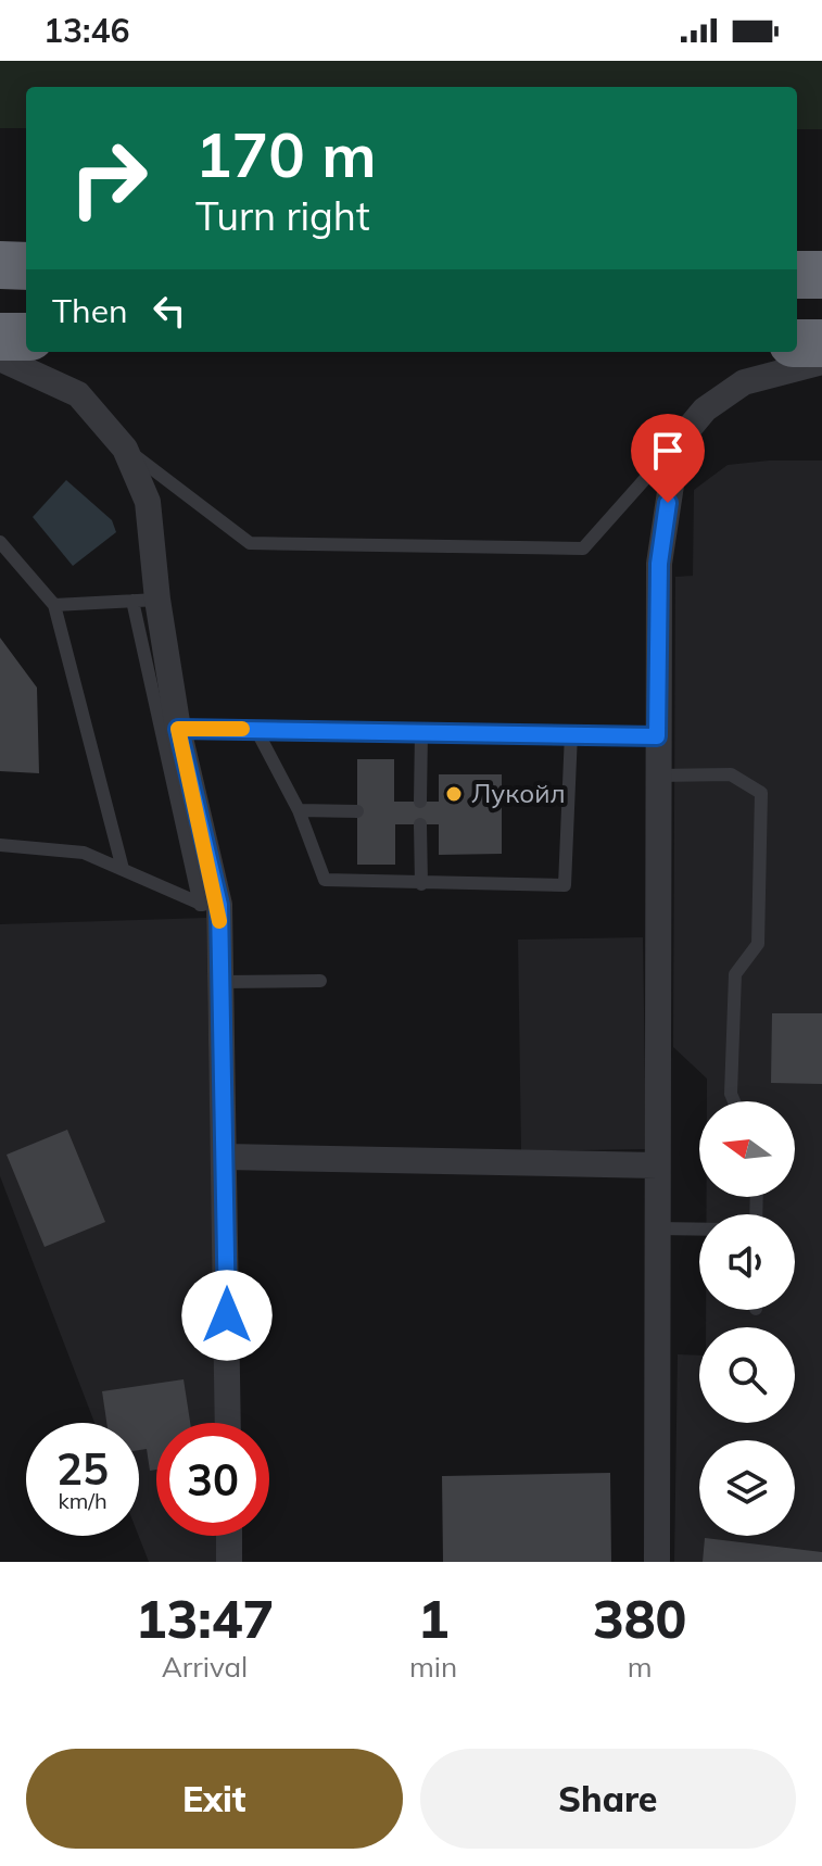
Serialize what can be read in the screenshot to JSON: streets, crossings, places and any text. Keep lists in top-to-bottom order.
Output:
{
  "places": ["Лукойл"],
  "north": "left",
  "page": {
    "status": "13:46",
    "turn": ["170 m", "Turn right"],
    "then": "Then",
    "speed": "25 km/h",
    "limit": "30",
    "eta": [
      "13:47",
      "Arrival",
      "1",
      "min",
      "380",
      "m"
    ],
    "buttons": ["Exit", "Share"]
  }
}
